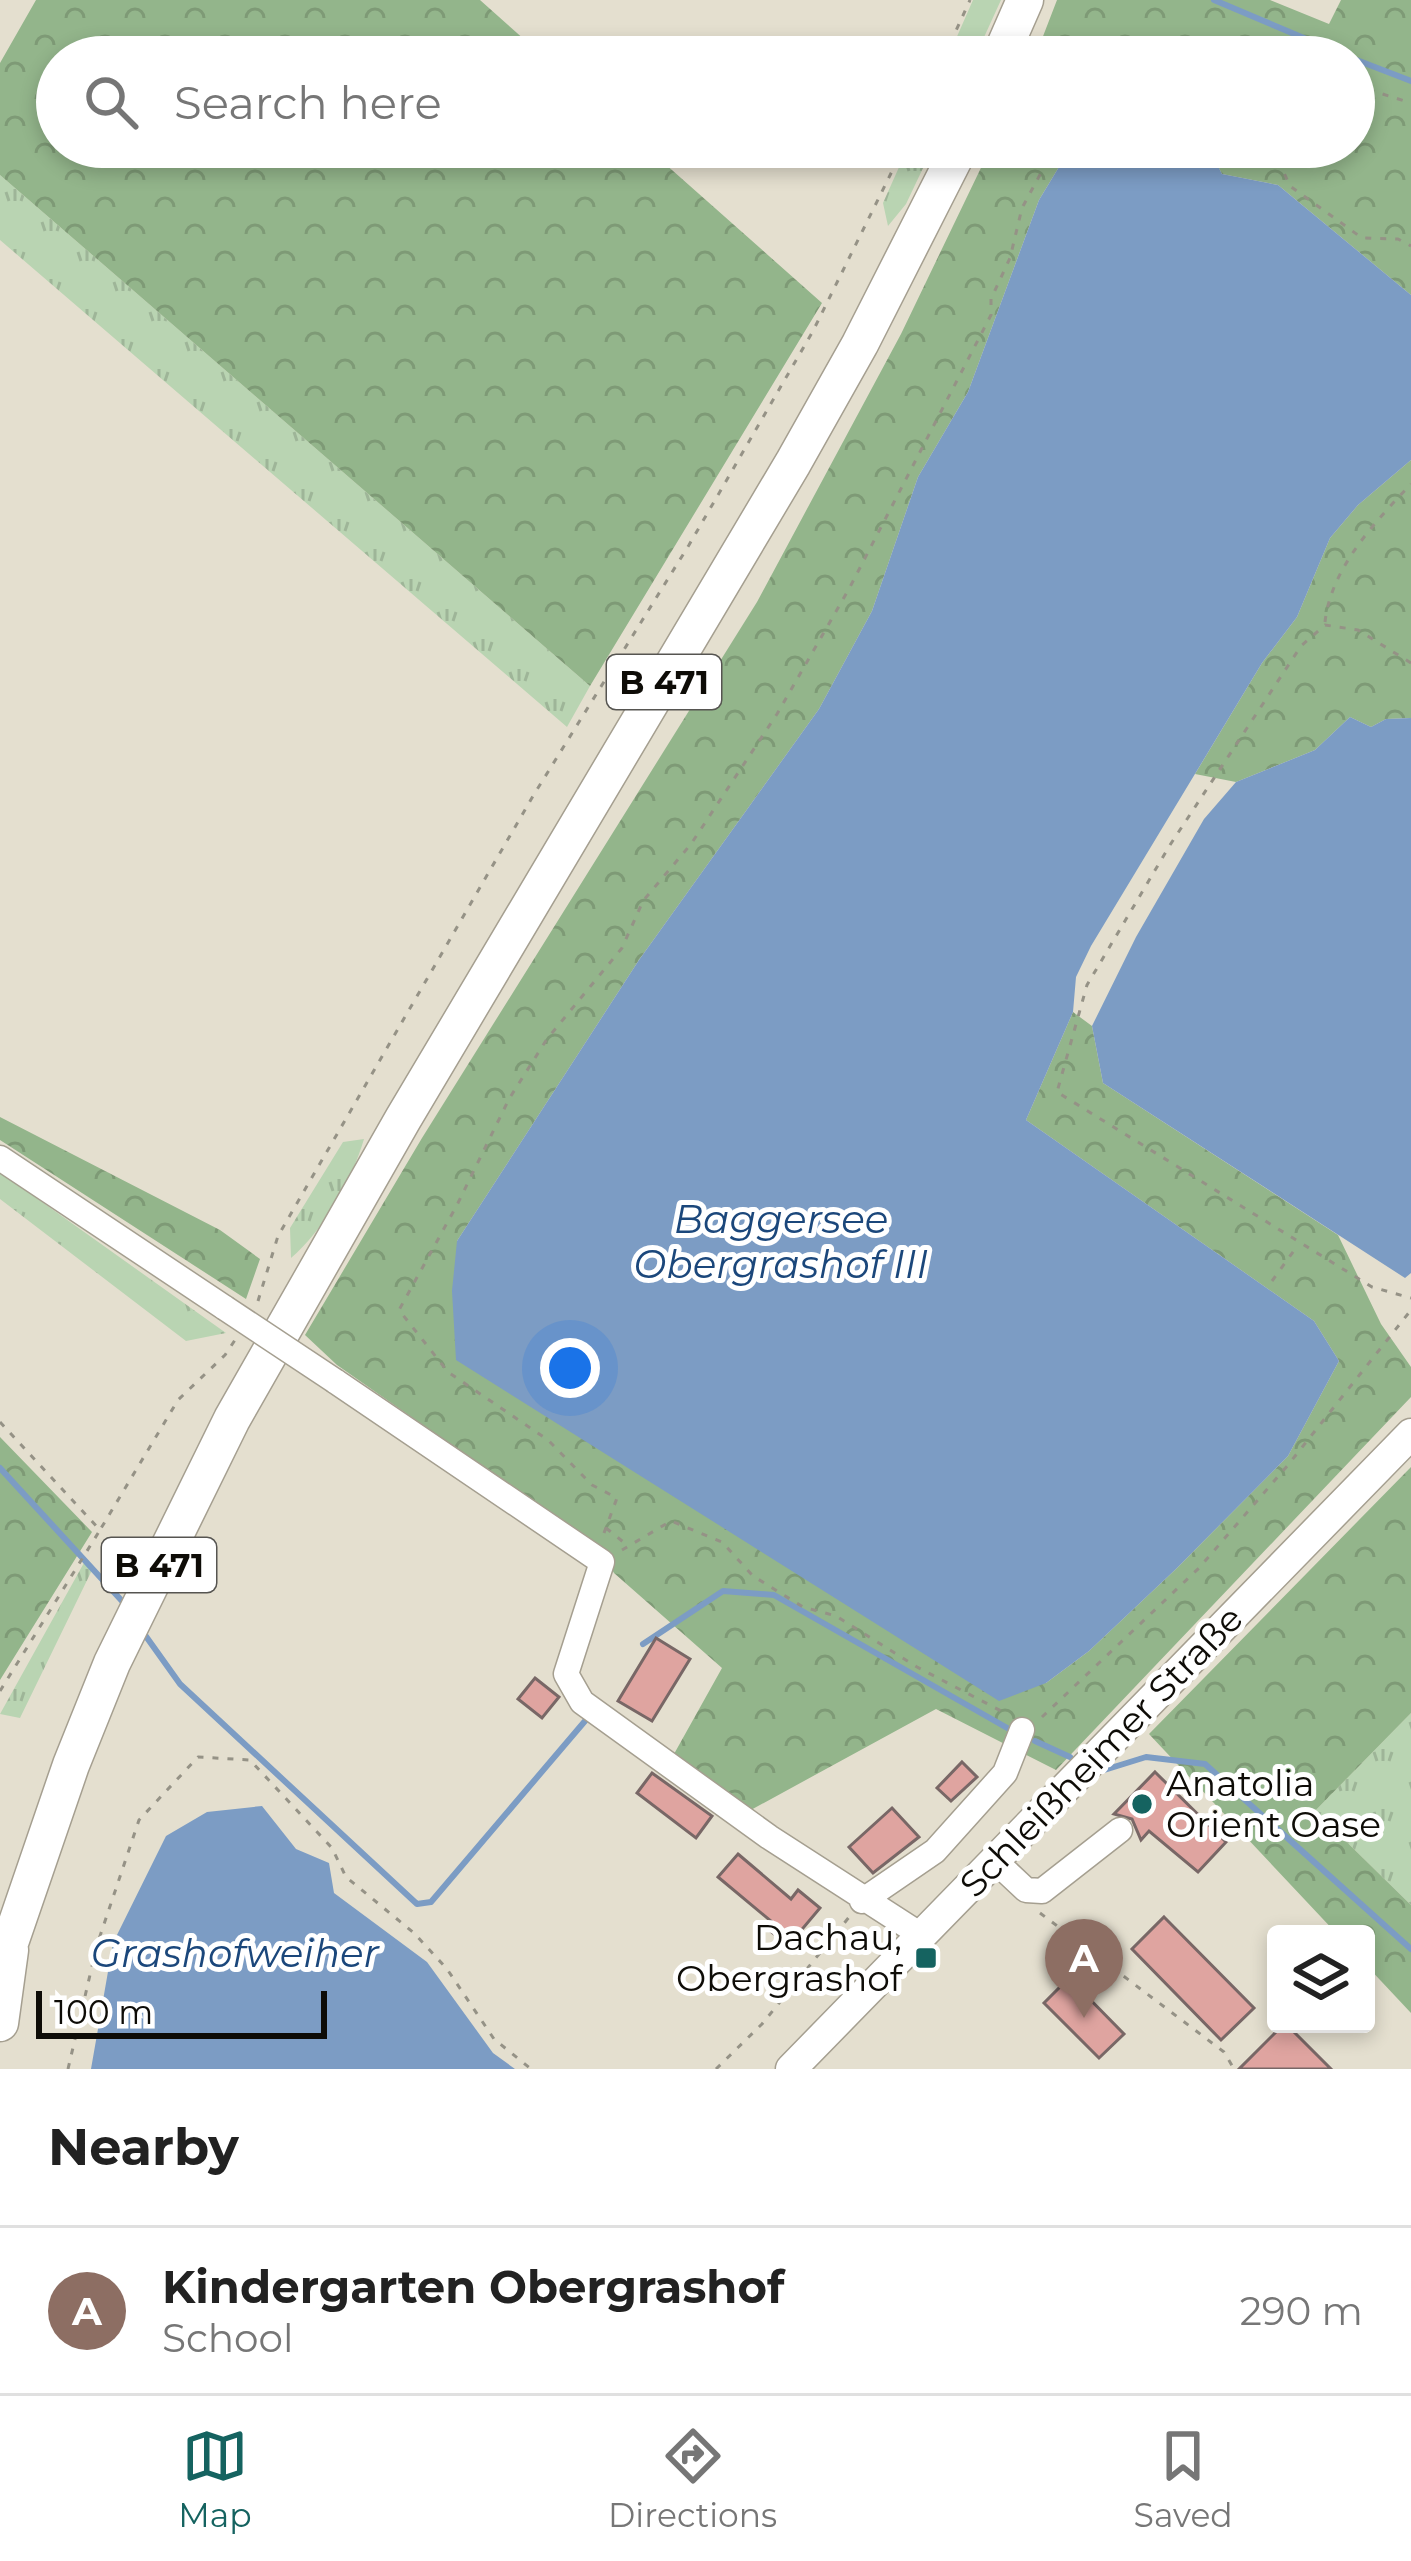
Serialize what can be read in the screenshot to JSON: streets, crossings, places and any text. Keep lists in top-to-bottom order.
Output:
{
  "streets": {
    "highway": ["B 471"],
    "main road": ["Schleißheimer Straße"]
  },
  "water": ["Baggersee Obergrashof III", "Grashofweiher"],
  "places": {
    "other": ["Anatolia Orient Oase"],
    "transit": ["Dachau, Obergrashof"]
  },
  "scale_bar": "100 m",
  "page": {
    "search": "Search here",
    "pins": "A",
    "scale": "100 m",
    "heading": "Nearby",
    "list": [
      {
        "mark": "A",
        "name": "Kindergarten Obergrashof",
        "note": "School",
        "value": "290 m"
      }
    ],
    "nav": ["Map", "Directions", "Saved"]
  }
}
